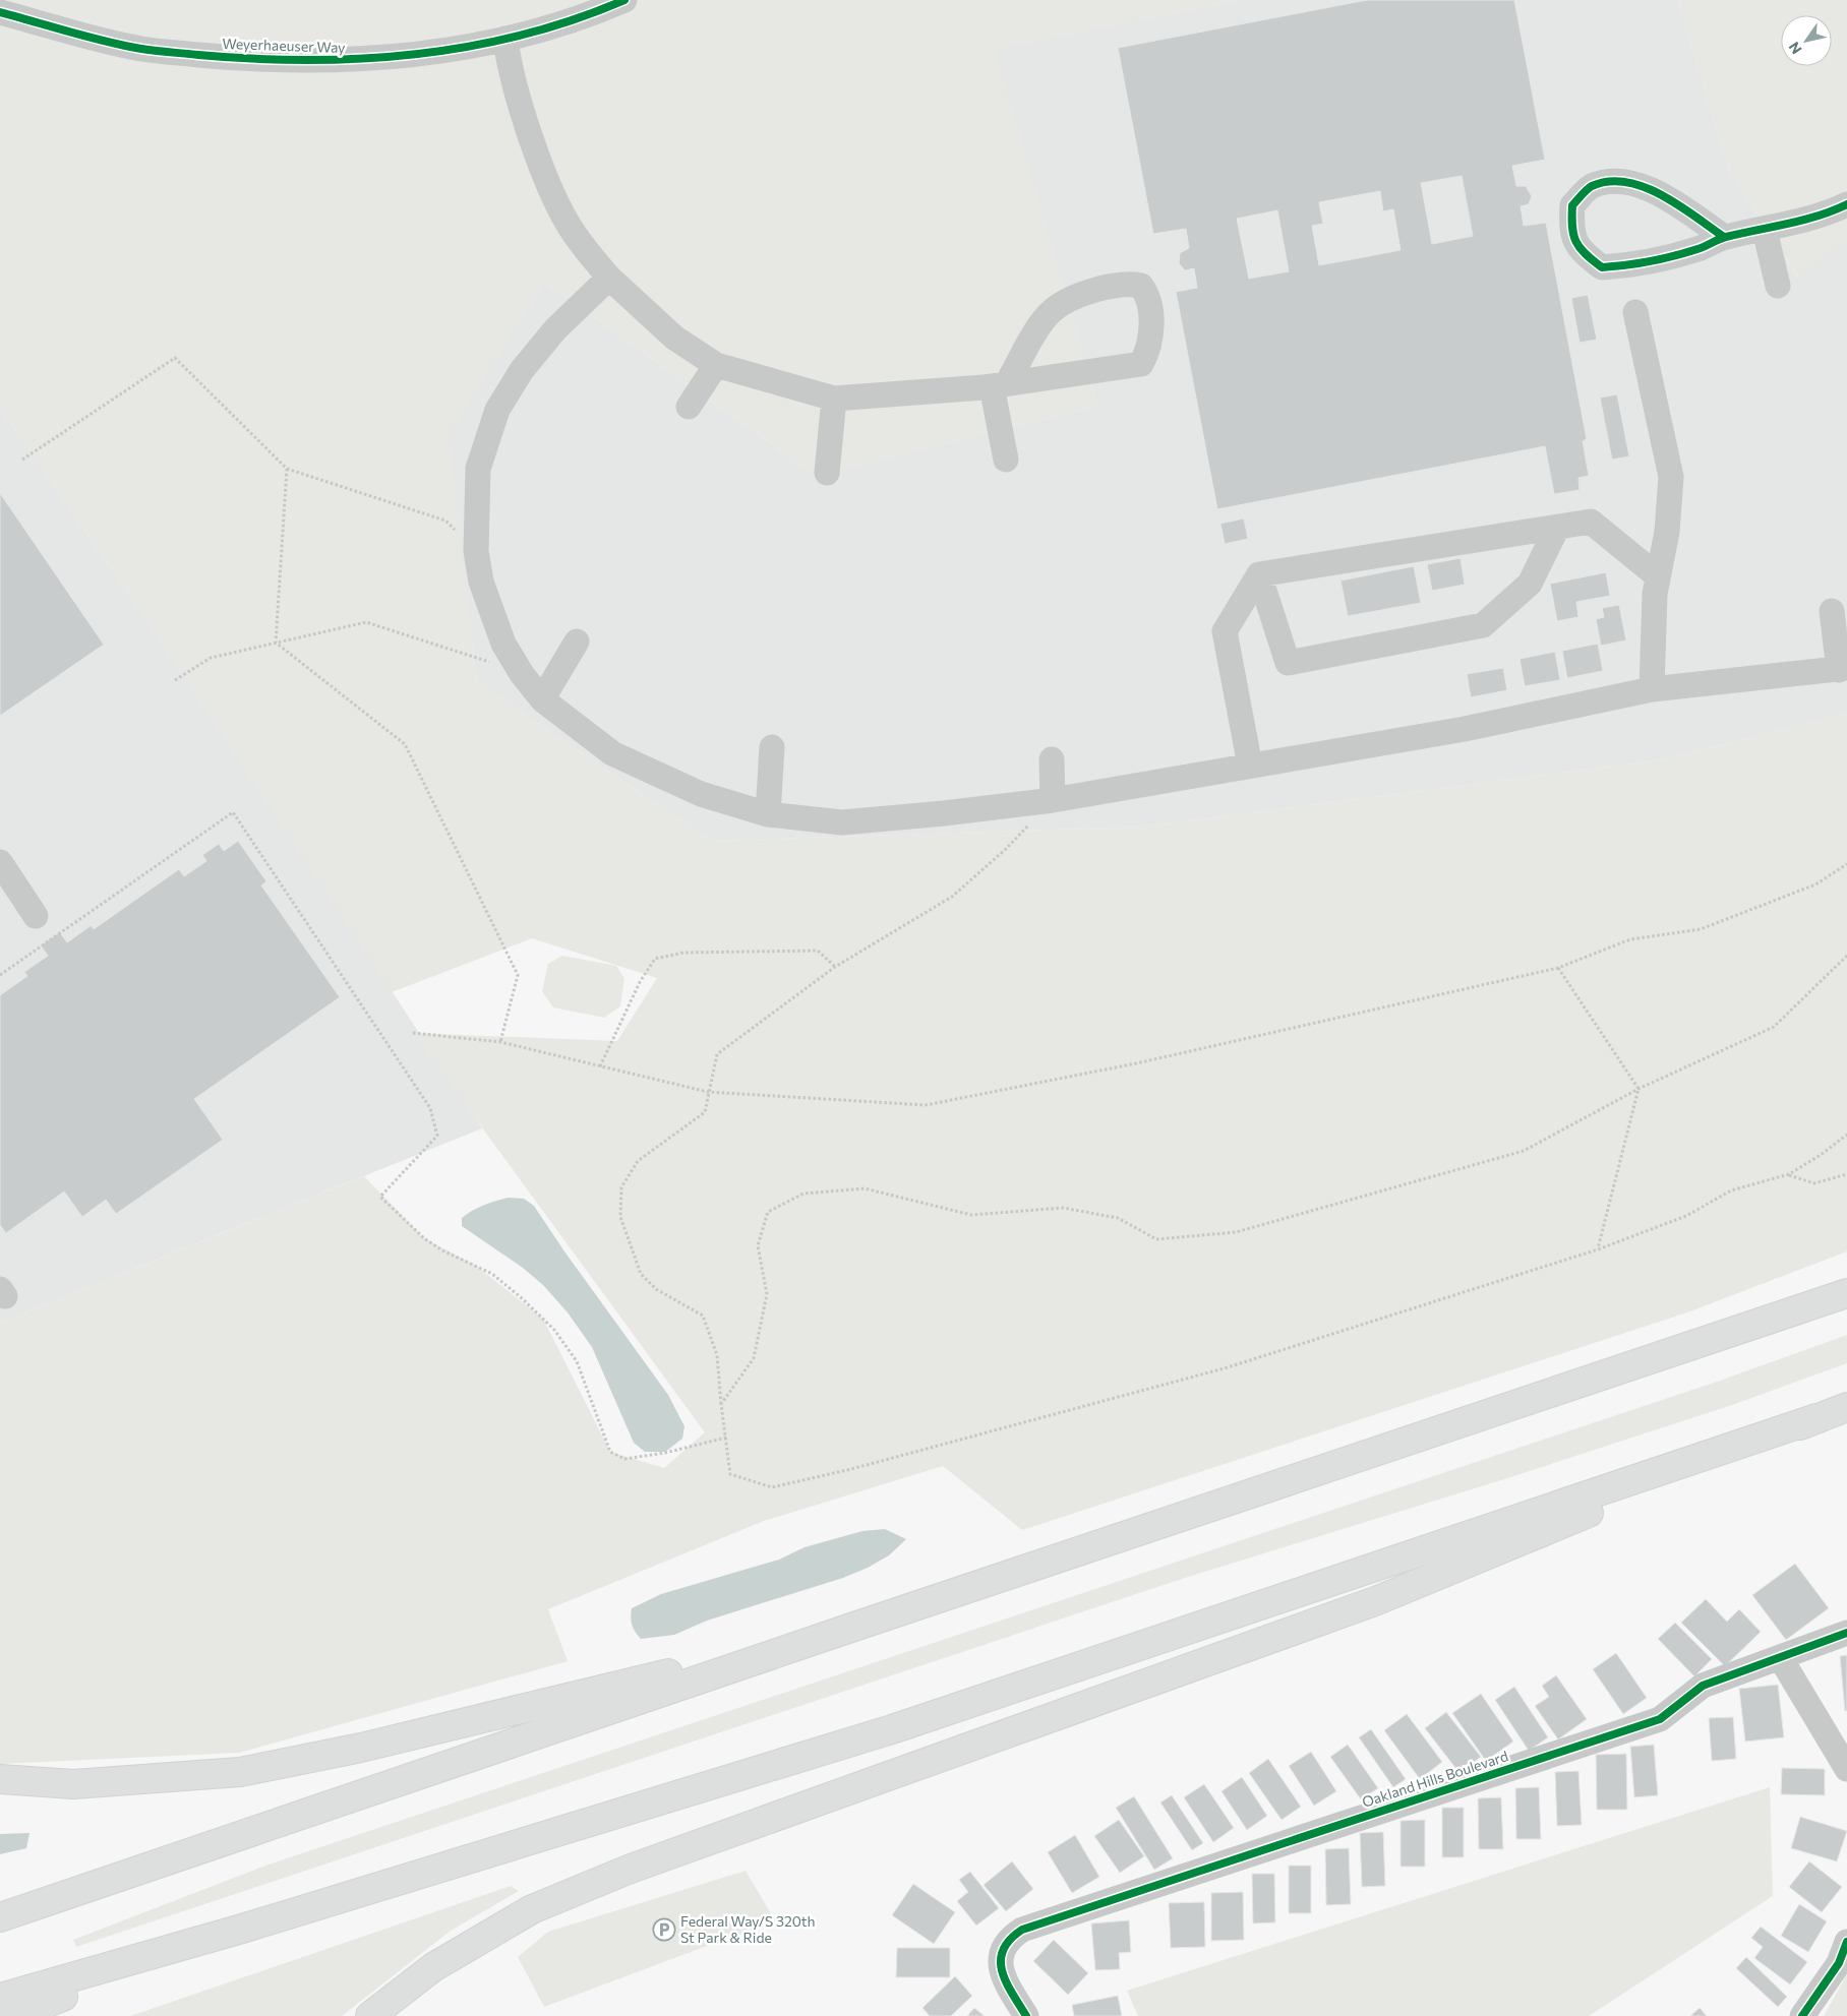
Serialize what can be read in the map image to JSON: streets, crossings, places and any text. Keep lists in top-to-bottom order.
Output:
{
  "streets": {
    "street": ["Weyerhaeuser Way", "Oakland Hills Boulevard"]
  },
  "places": {
    "parking": ["Federal Way/S 320th St Park & Ride"]
  },
  "north": "bottom left"
}
